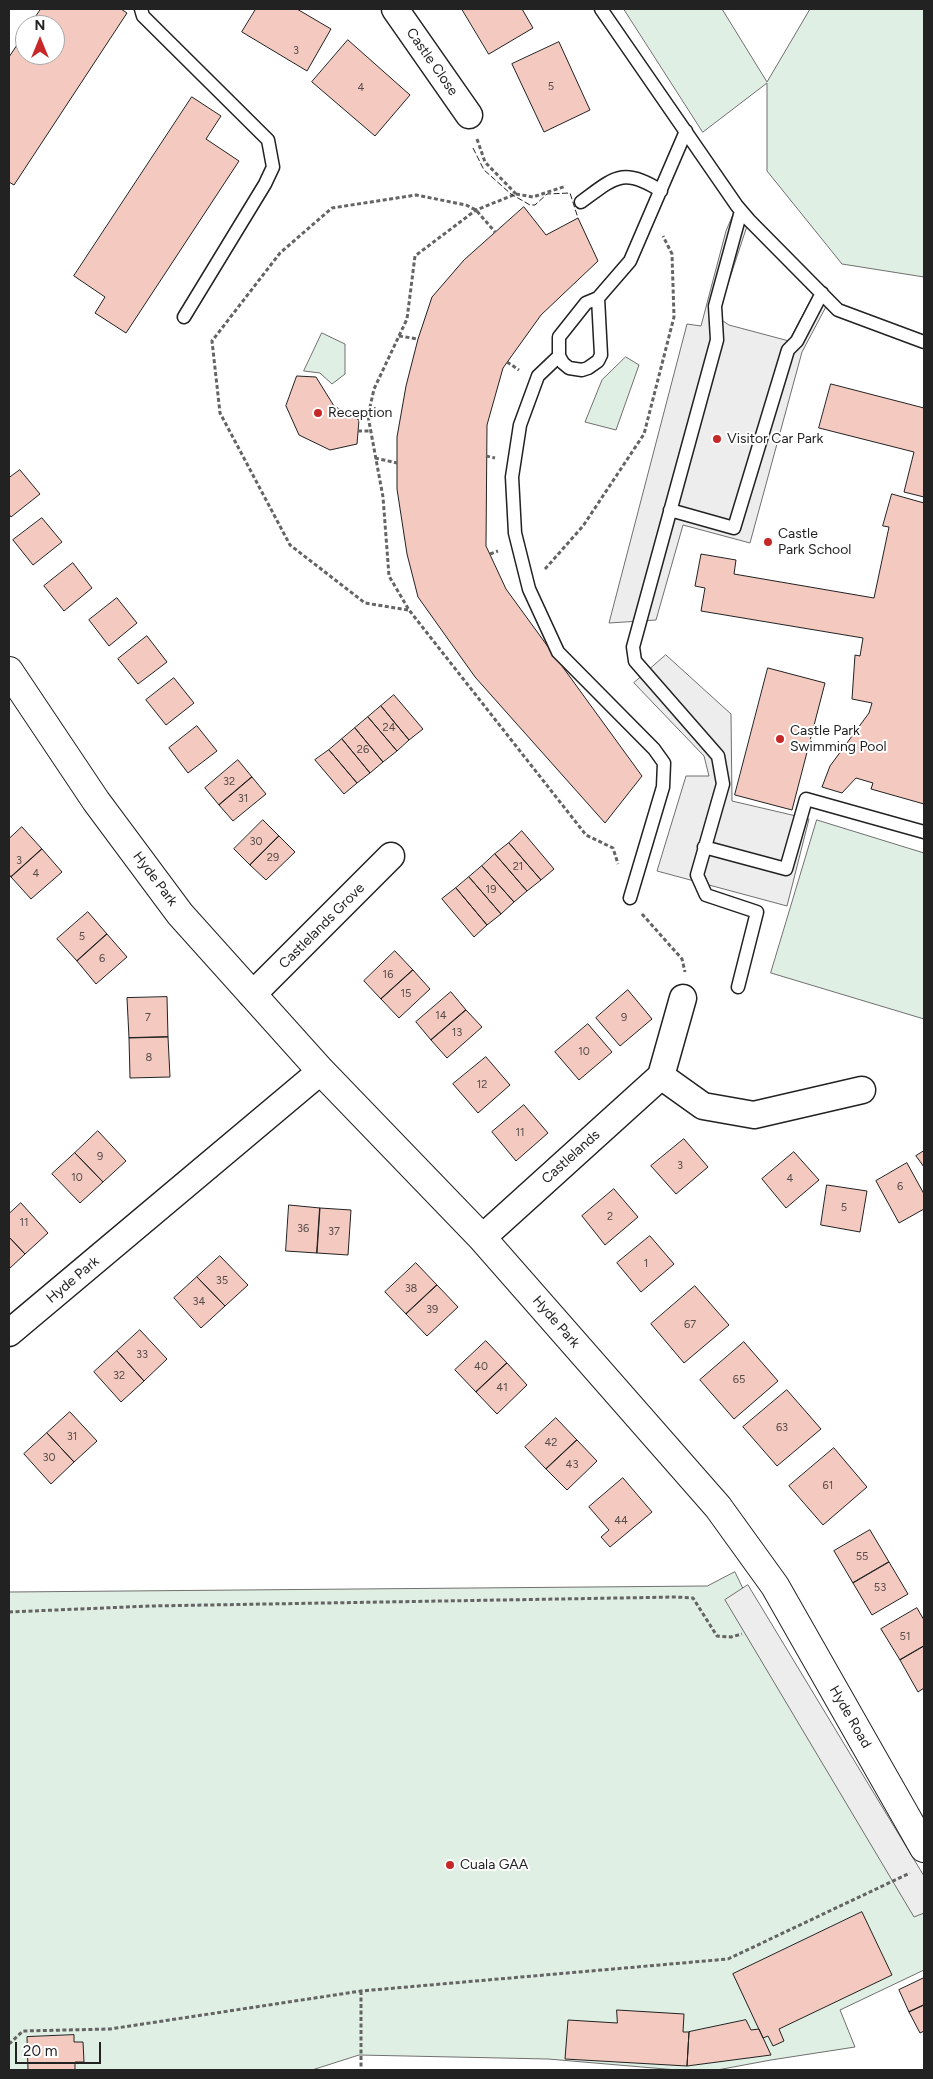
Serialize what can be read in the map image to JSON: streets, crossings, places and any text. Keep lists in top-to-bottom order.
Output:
{
  "streets": {
    "street": [
      "Castle Close",
      "Hyde Park",
      "Castlelands Grove",
      "Castlelands",
      "Hyde Road"
    ]
  },
  "crossings": [
    ["Hyde Park", "Castlelands Grove"],
    ["Hyde Park", "Castlelands"],
    ["Hyde Park", "Hyde Road"]
  ],
  "places": [
    "Reception",
    "Visitor Car Park",
    "Castle Park School",
    "Castle Park Swimming Pool",
    "Cuala GAA"
  ],
  "house_numbers": [
    "3",
    "5",
    "4",
    "24",
    "26",
    "32",
    "31",
    "30",
    "29",
    "3",
    "21",
    "4",
    "19",
    "5",
    "6",
    "16",
    "15",
    "14",
    "7",
    "9",
    "13",
    "10",
    "8",
    "12",
    "11",
    "9",
    "3",
    "10",
    "4",
    "6",
    "5",
    "2",
    "11",
    "36",
    "37",
    "1",
    "35",
    "38",
    "34",
    "39",
    "67",
    "33",
    "40",
    "32",
    "65",
    "41",
    "63",
    "31",
    "42",
    "30",
    "43",
    "61",
    "44",
    "55",
    "53",
    "51"
  ],
  "scale_bar": "20 m",
  "north": "top"
}
